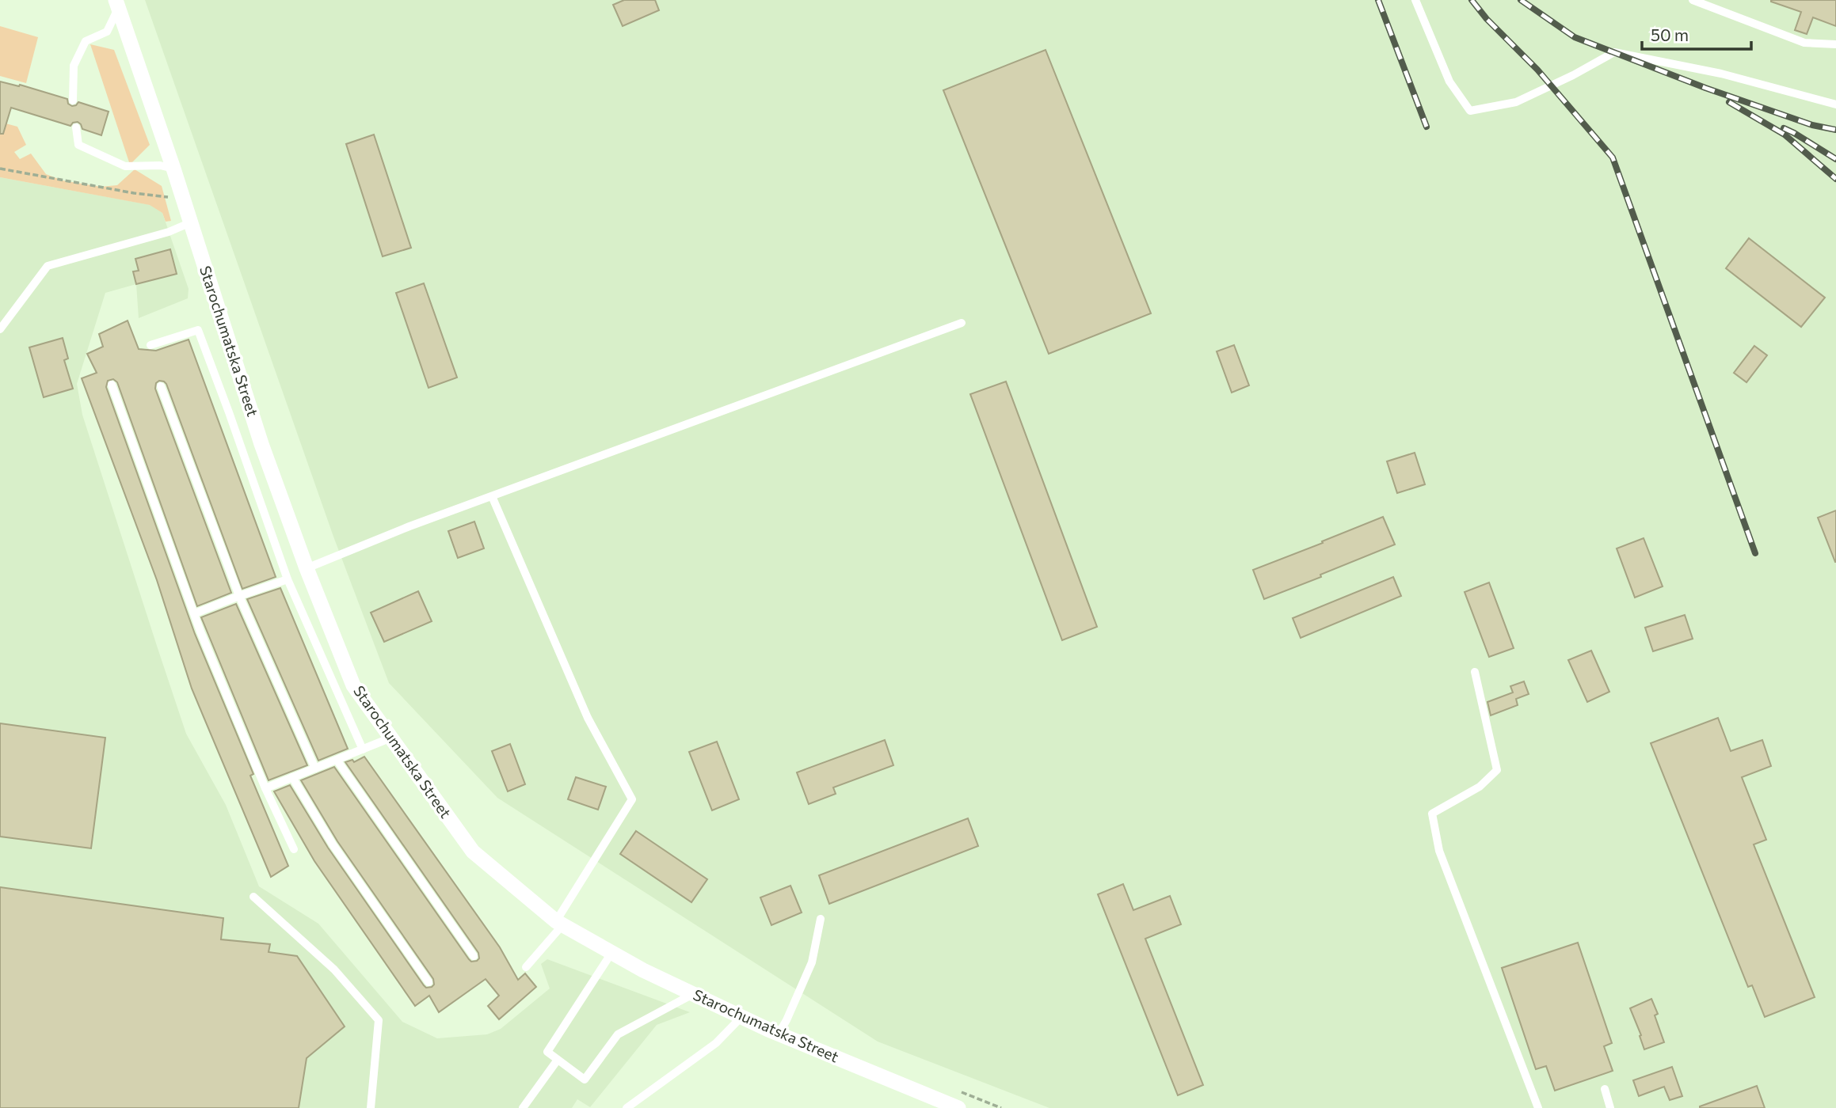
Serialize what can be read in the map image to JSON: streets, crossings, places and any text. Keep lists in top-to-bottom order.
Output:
{
  "streets": {
    "street": ["Starochumatska Street"]
  },
  "scale_bar": "50 m"
}
